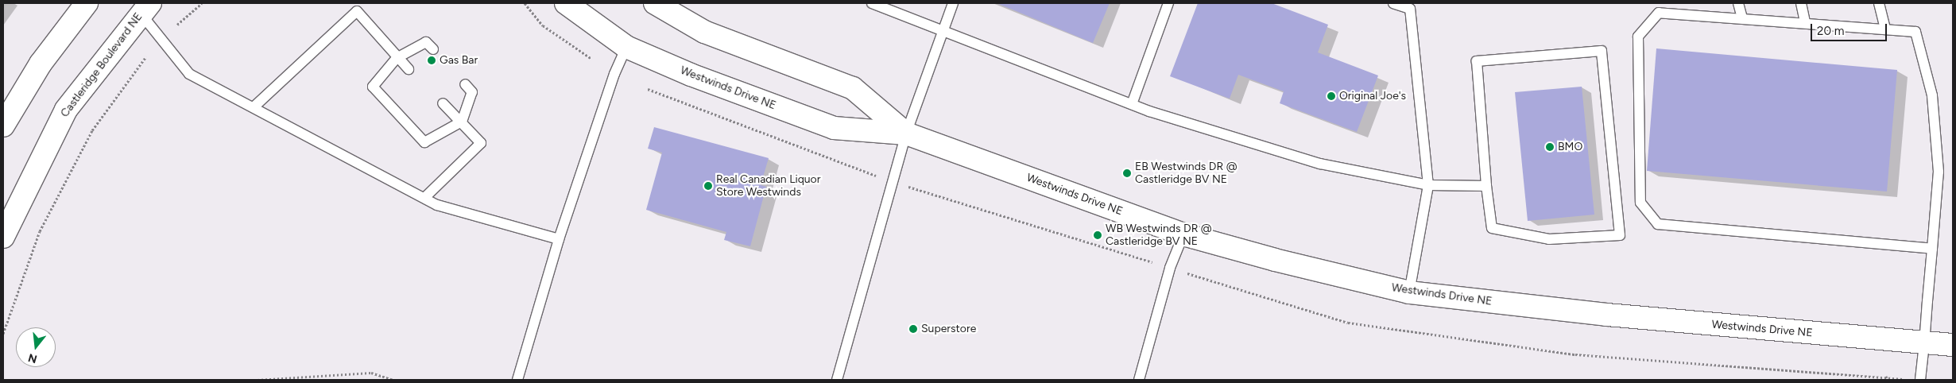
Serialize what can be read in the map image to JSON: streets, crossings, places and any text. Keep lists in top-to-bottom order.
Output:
{
  "streets": {
    "street": ["Castleridge Boulevard NE", "Westwinds Drive NE"]
  },
  "places": [
    "Gas Bar",
    "Original Joe's",
    "BMO",
    "EB Westwinds DR @ Castleridge BV NE",
    "Real Canadian Liquor Store Westwinds",
    "WB Westwinds DR @ Castleridge BV NE",
    "Superstore"
  ],
  "scale_bar": "20 m",
  "north": "bottom"
}
